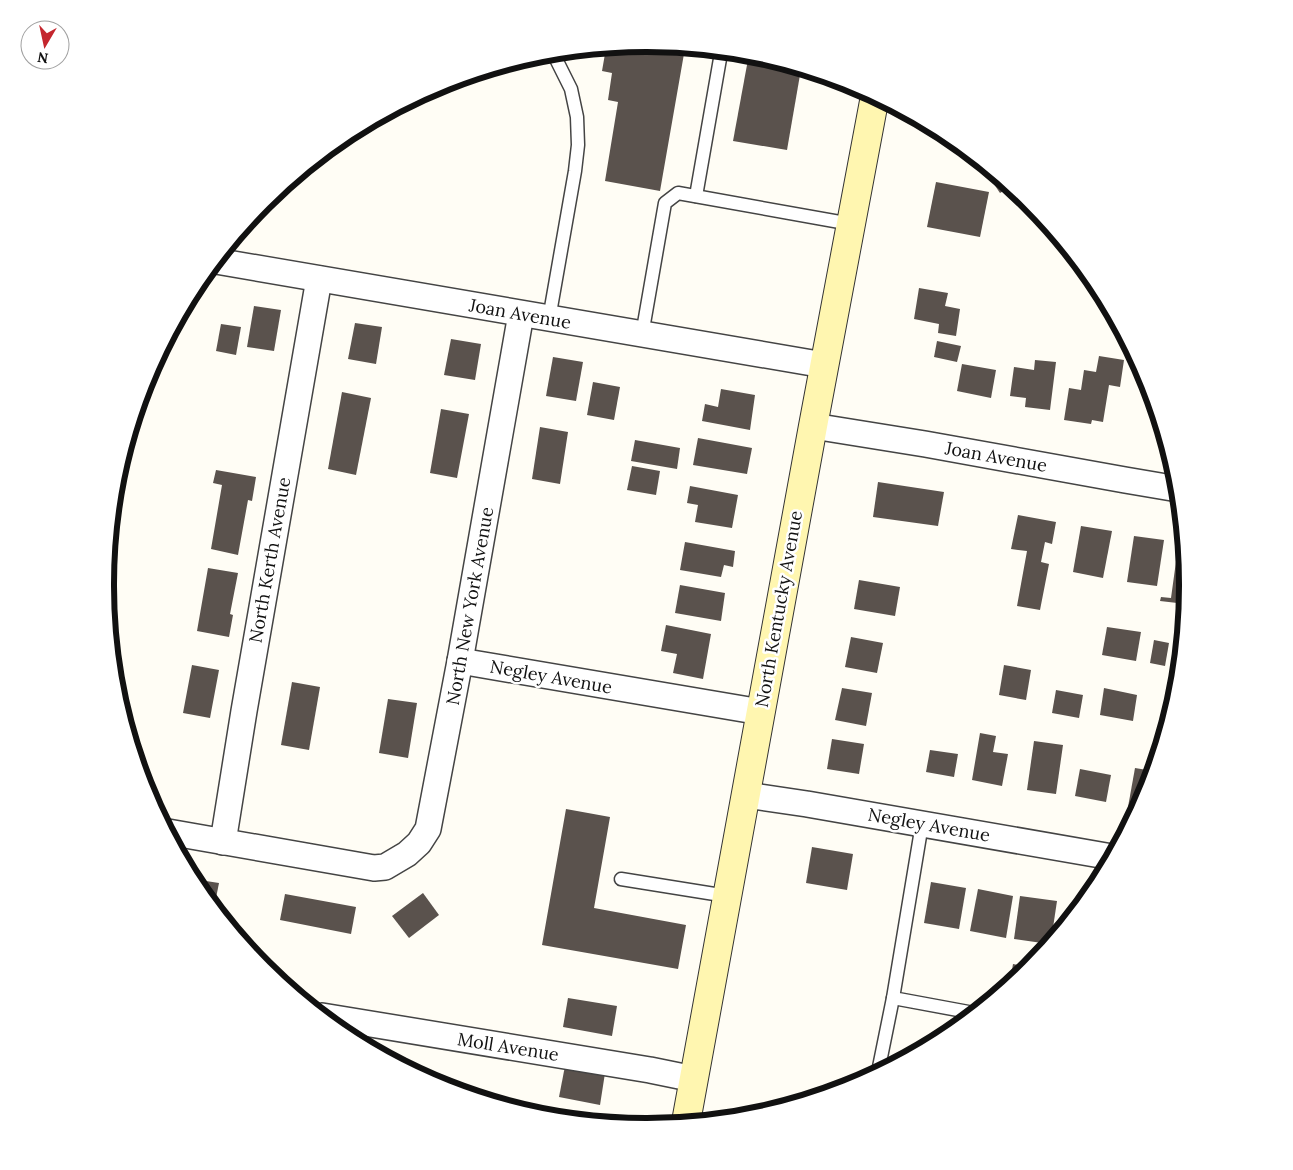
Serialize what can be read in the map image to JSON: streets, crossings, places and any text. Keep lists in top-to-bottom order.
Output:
{
  "streets": {
    "street": [
      "Joan Avenue",
      "North Kerth Avenue",
      "North New York Avenue",
      "North Kentucky Avenue",
      "Negley Avenue",
      "Moll Avenue"
    ]
  },
  "crossings": [
    ["Joan Avenue", "North Kerth Avenue"],
    ["Joan Avenue", "North New York Avenue"],
    ["Joan Avenue", "North Kentucky Avenue"],
    ["North Kerth Avenue", "North New York Avenue"],
    ["North New York Avenue", "Negley Avenue"],
    ["North Kentucky Avenue", "Negley Avenue"],
    ["North Kentucky Avenue", "Moll Avenue"]
  ],
  "north": "bottom"
}
